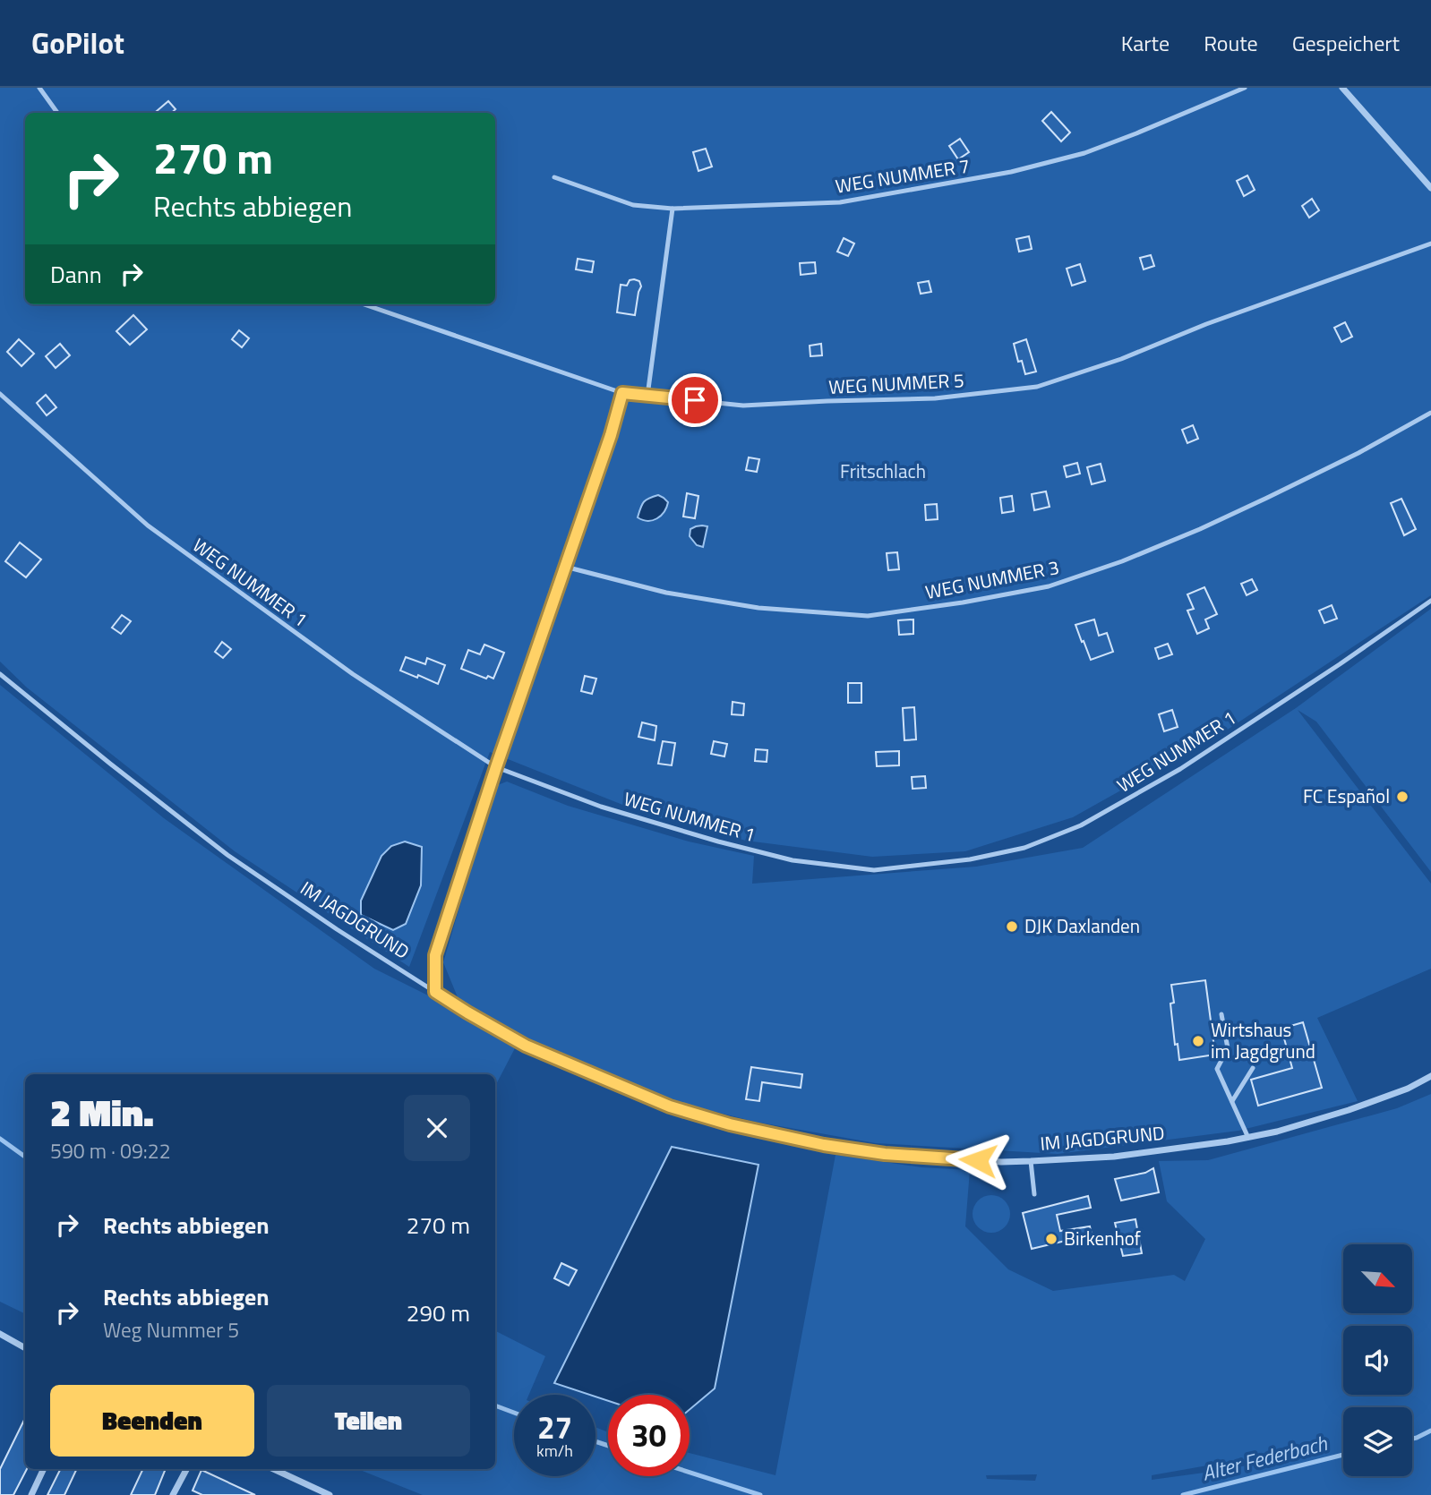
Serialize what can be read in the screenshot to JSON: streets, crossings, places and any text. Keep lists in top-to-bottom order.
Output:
{
  "streets": {
    "street": ["IM JAGDGRUND"],
    "lane": [
      "WEG NUMMER 7",
      "WEG NUMMER 5",
      "WEG NUMMER 3",
      "WEG NUMMER 1"
    ]
  },
  "water": ["Alter Federbach"],
  "parks": ["Fritschlach"],
  "places": [
    "FC Español",
    "DJK Daxlanden",
    "Wirtshaus im Jagdgrund",
    "Birkenhof"
  ],
  "north": "bottom right",
  "page": {
    "header": "GoPilot",
    "nav": ["Karte", "Route", "Gespeichert"],
    "turn": ["270 m", "Rechts abbiegen"],
    "then": "Dann",
    "heading": ["2 Min.", "590 m · 09:22"],
    "list": [
      {
        "name": "Rechts abbiegen",
        "value": "270 m"
      },
      {
        "name": "Rechts abbiegen",
        "note": "Weg Nummer 5",
        "value": "290 m"
      }
    ],
    "buttons": ["Beenden", "Teilen"],
    "speed": "27 km/h",
    "limit": "30"
  }
}
